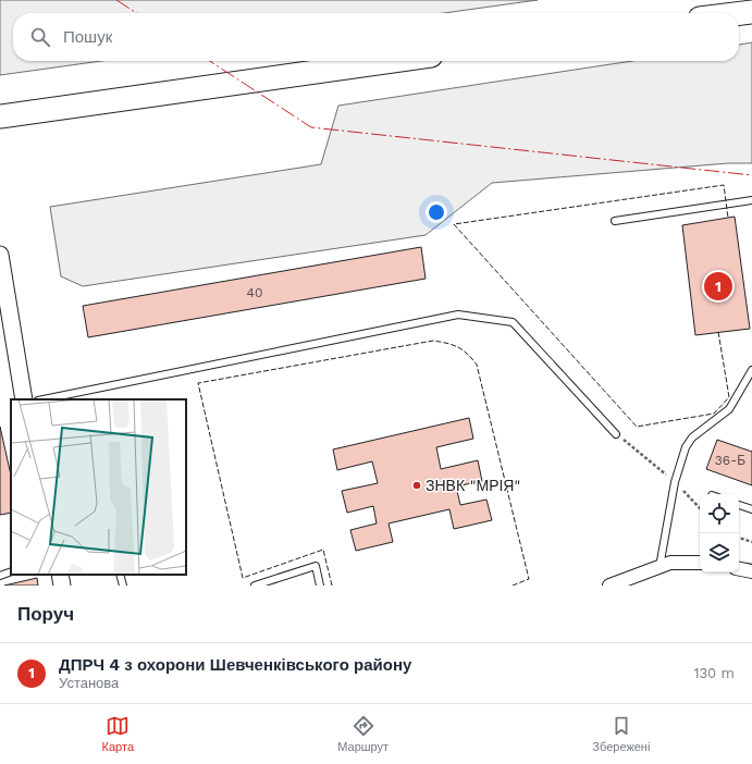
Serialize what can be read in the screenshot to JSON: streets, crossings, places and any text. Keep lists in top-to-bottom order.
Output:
{
  "places": ["ЗНВК \"МРІЯ\""],
  "house_numbers": ["40", "36-Б"],
  "page": {
    "search": "Пошук",
    "pins": "1",
    "heading": "Поруч",
    "list": [
      {
        "mark": "1",
        "name": "ДПРЧ 4 з охорони Шевченківського району",
        "note": "Установа",
        "value": "130 m"
      }
    ],
    "nav": ["Карта", "Маршрут", "Збережені"]
  }
}
